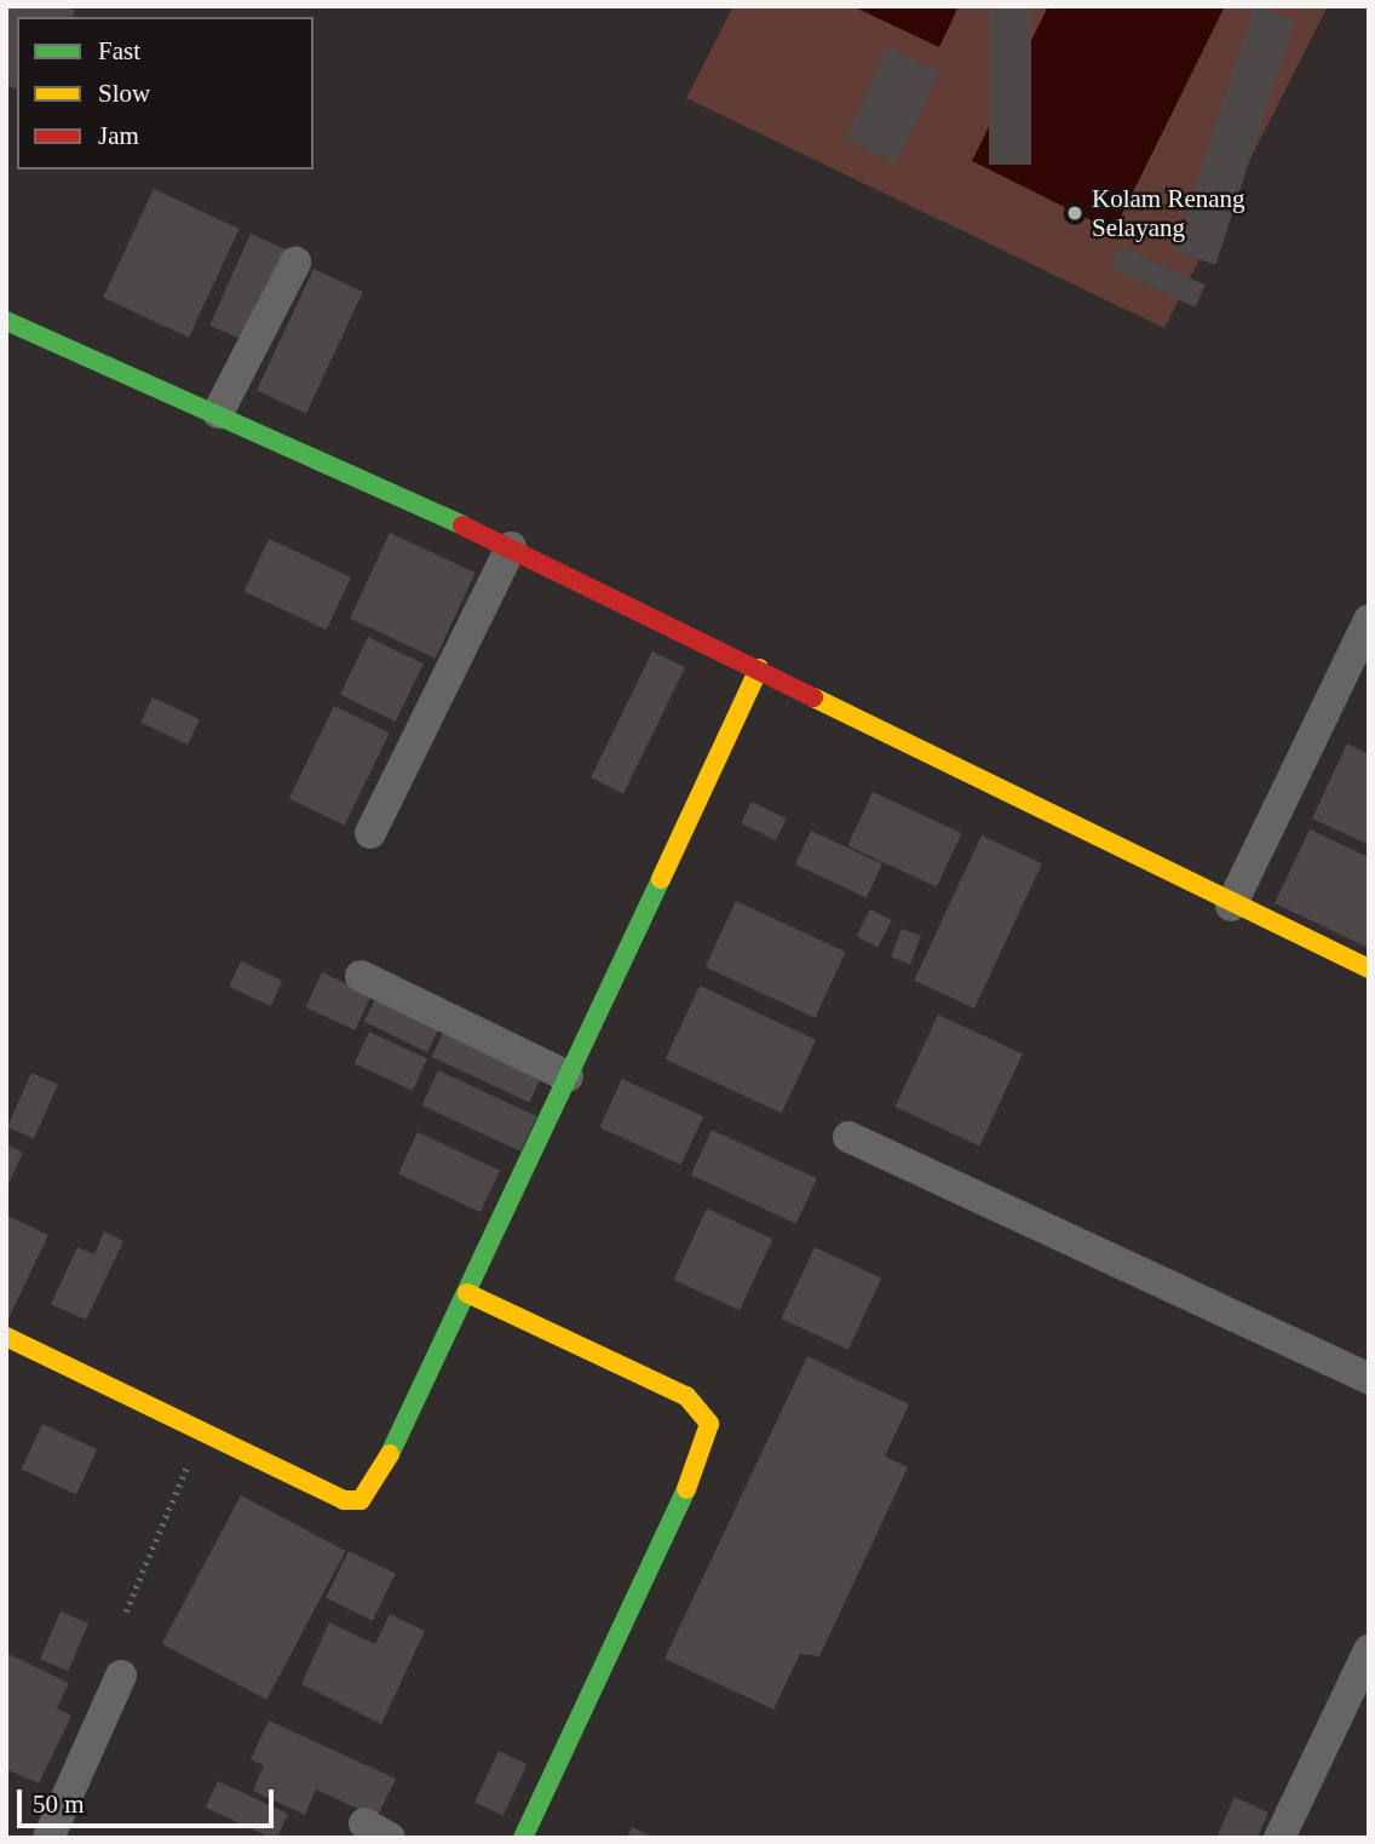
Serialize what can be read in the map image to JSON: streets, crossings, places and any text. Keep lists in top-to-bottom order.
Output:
{
  "places": ["Kolam Renang Selayang"],
  "legend": ["Fast", "Slow", "Jam"],
  "scale_bar": "50 m"
}
